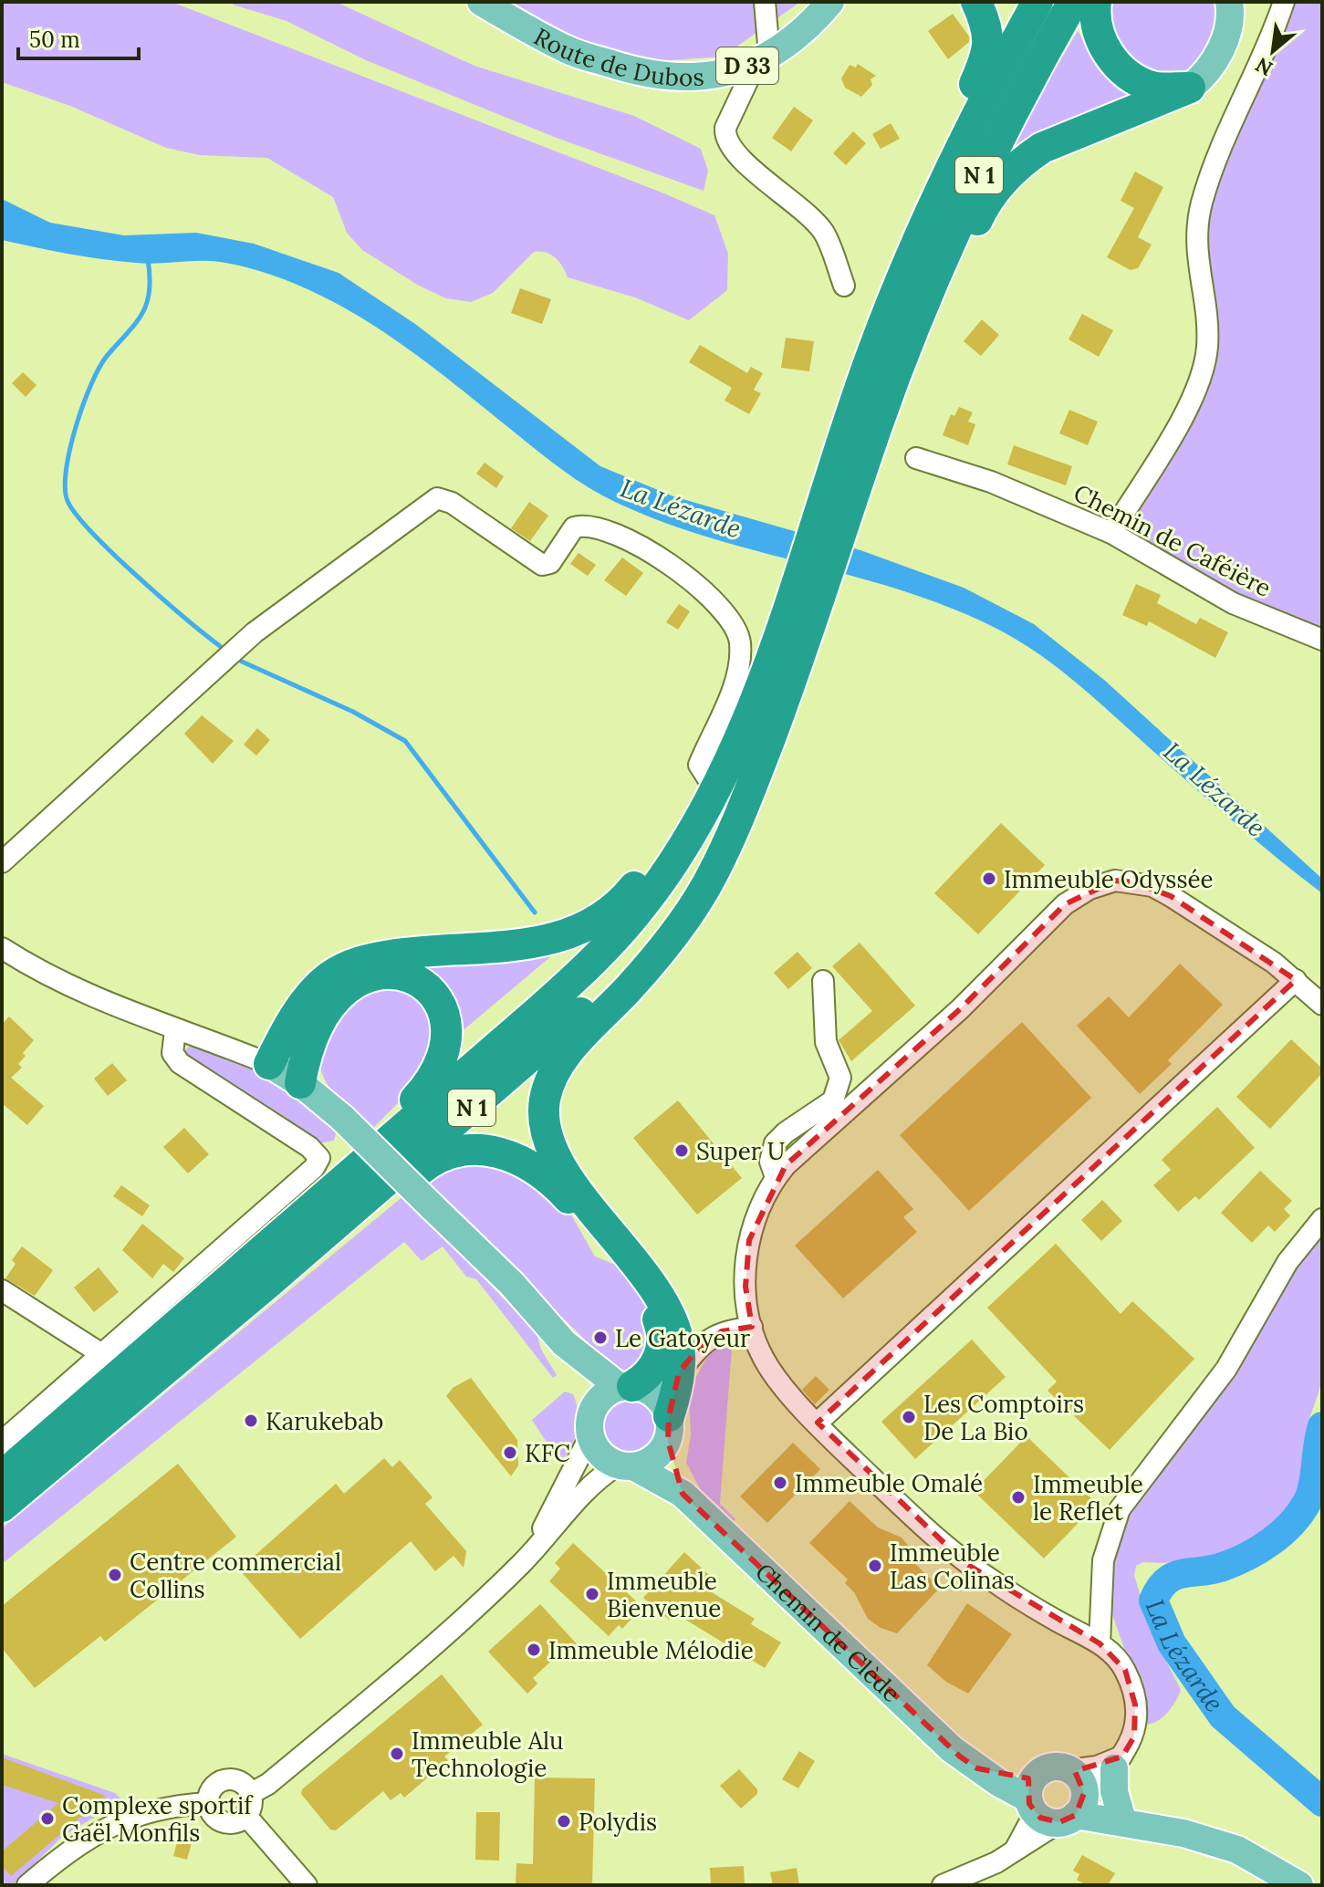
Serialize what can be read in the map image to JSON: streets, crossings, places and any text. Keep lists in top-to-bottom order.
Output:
{
  "streets": {
    "highway": ["N 1"],
    "main road": ["Route de Dubos", "D 33", "Chemin de Clède"],
    "street": ["Chemin de Caféière"]
  },
  "water": ["La Lézarde"],
  "places": [
    "Immeuble Odyssée",
    "Super U",
    "Le Gatoyeur",
    "Les Comptoirs De La Bio",
    "Karukebab",
    "KFC",
    "Immeuble Omalé",
    "Immeuble le Reflet",
    "Immeuble Las Colinas",
    "Centre commercial Collins",
    "Immeuble Bienvenue",
    "Immeuble Mélodie",
    "Immeuble Alu Technologie",
    "Complexe sportif Gaël Monfils",
    "Polydis"
  ],
  "scale_bar": "50 m",
  "north": "bottom left"
}
